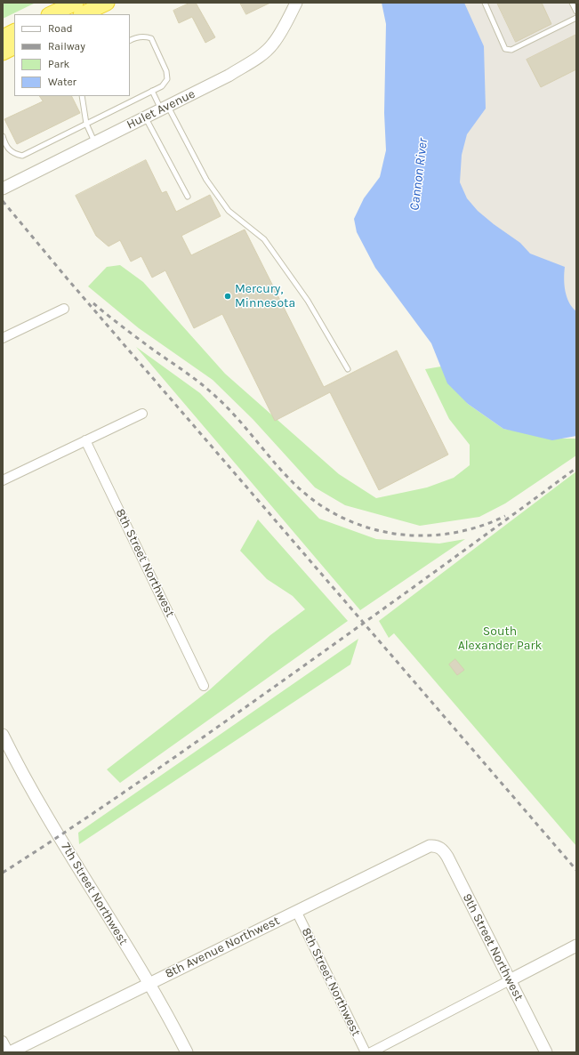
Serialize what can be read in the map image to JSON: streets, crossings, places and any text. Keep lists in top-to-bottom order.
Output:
{
  "streets": {
    "street": [
      "Hulet Avenue",
      "8th Street Northwest",
      "7th Street Northwest",
      "8th Avenue Northwest",
      "9th Street Northwest"
    ]
  },
  "crossings": [
    ["8th Street Northwest", "8th Avenue Northwest"],
    ["7th Street Northwest", "8th Avenue Northwest"],
    ["8th Avenue Northwest", "9th Street Northwest"]
  ],
  "water": ["Cannon River"],
  "parks": ["South Alexander Park"],
  "places": ["Mercury, Minnesota"],
  "legend": [
    "Road",
    "Railway",
    "Park",
    "Water"
  ]
}
